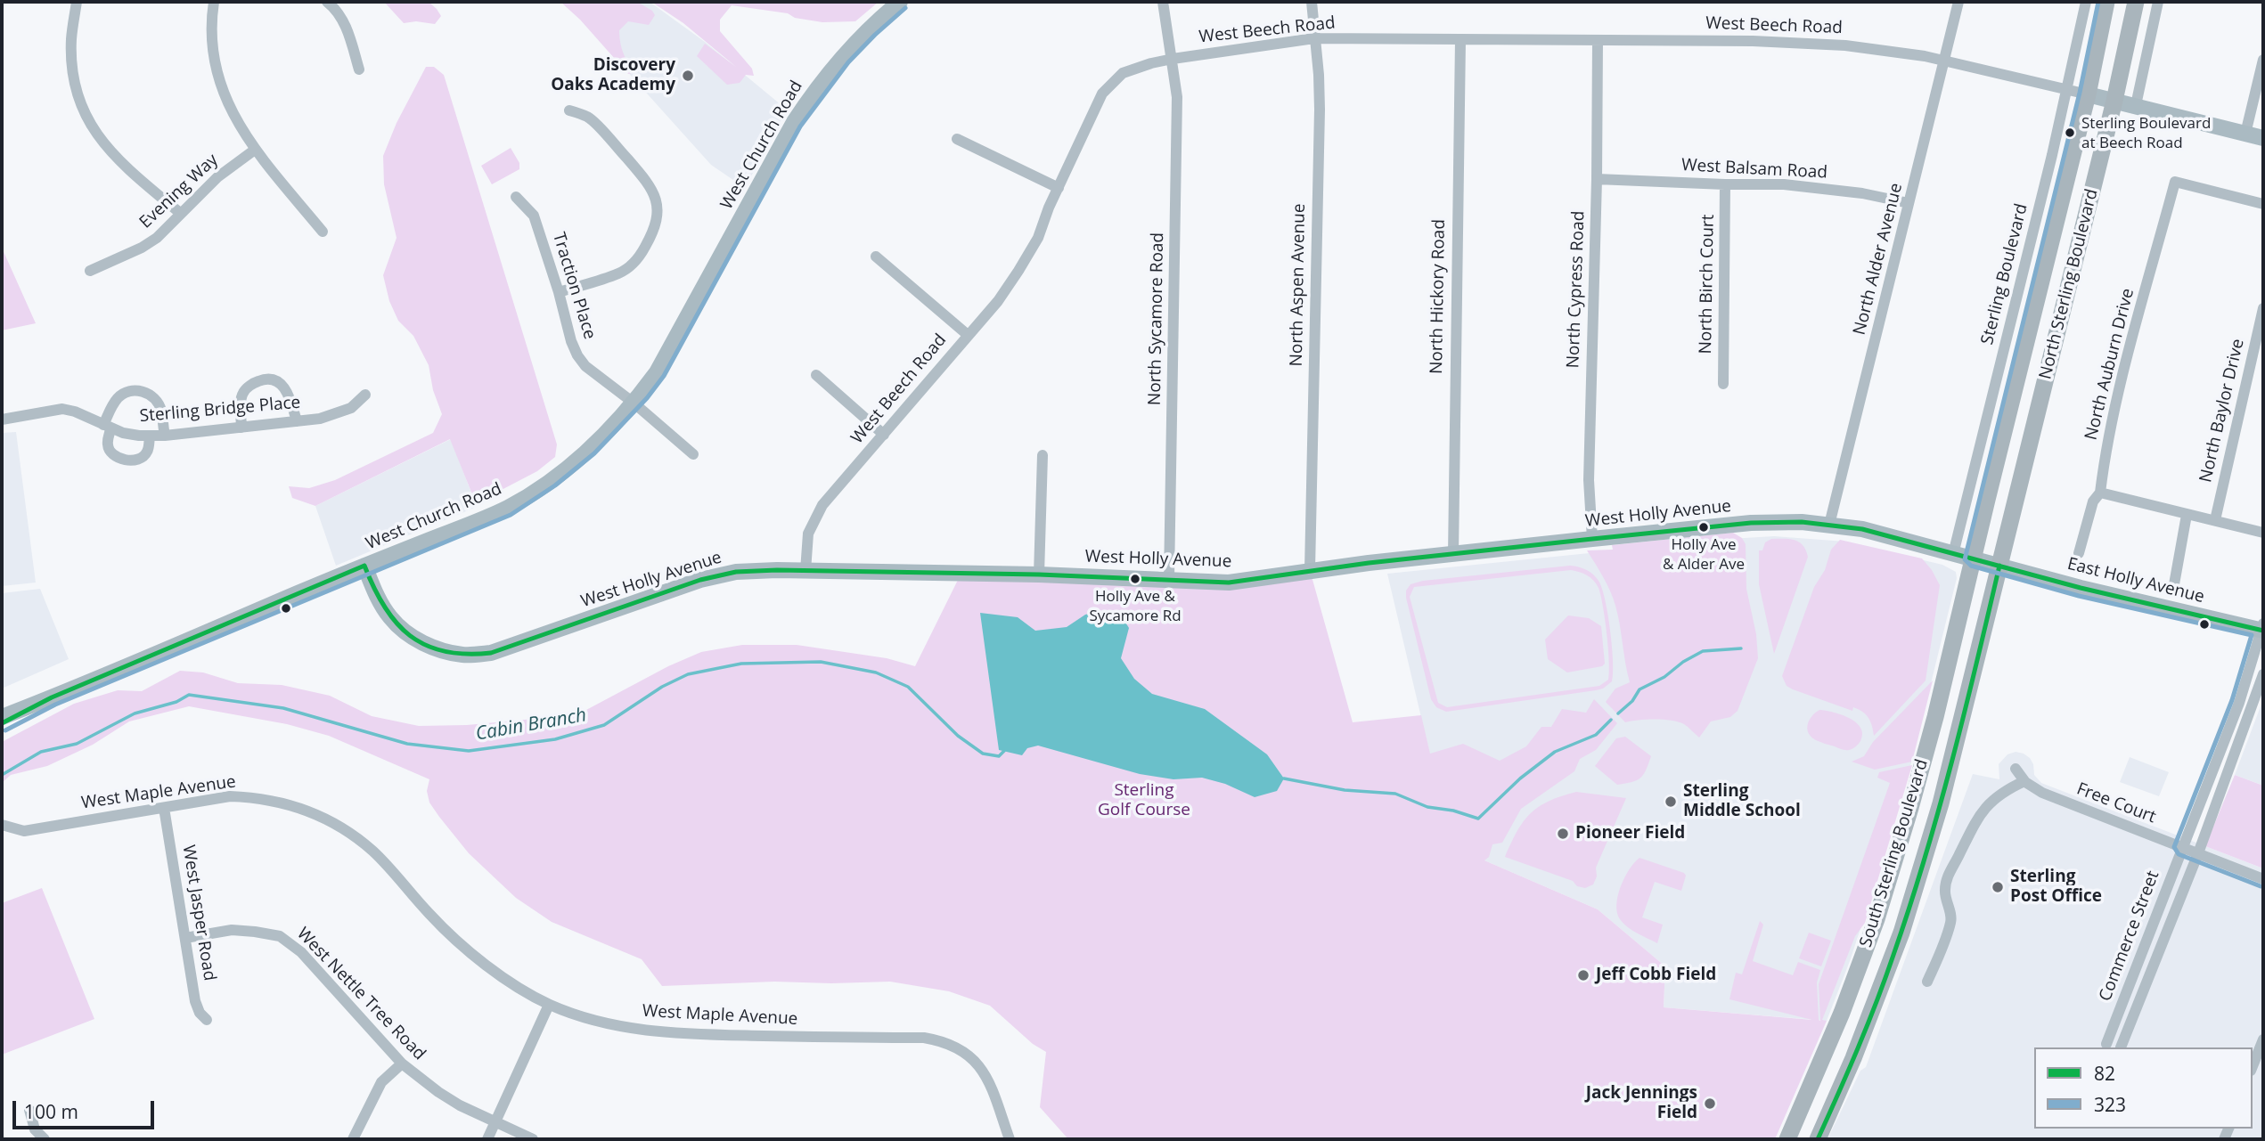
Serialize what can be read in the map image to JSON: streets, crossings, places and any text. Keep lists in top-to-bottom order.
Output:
{
  "streets": {
    "main road": ["North Sterling Boulevard", "South Sterling Boulevard"],
    "street": [
      "West Beech Road",
      "West Church Road",
      "West Balsam Road",
      "Evening Way",
      "North Alder Avenue",
      "Sterling Boulevard",
      "North Birch Court",
      "North Aspen Avenue",
      "Traction Place",
      "North Cypress Road",
      "North Hickory Road",
      "North Sycamore Road",
      "North Auburn Drive",
      "Sterling Bridge Place",
      "North Baylor Drive",
      "West Holly Avenue",
      "East Holly Avenue",
      "West Maple Avenue",
      "Free Court",
      "West Jasper Road",
      "Commerce Street",
      "West Nettle Tree Road"
    ]
  },
  "crossings": [
    ["West Beech Road", "North Alder Avenue"],
    ["West Beech Road", "Sterling Boulevard"],
    ["West Beech Road", "North Sterling Boulevard"],
    ["West Beech Road", "North Aspen Avenue"],
    ["West Beech Road", "North Cypress Road"],
    ["West Beech Road", "North Hickory Road"],
    ["West Beech Road", "North Sycamore Road"],
    ["West Beech Road", "West Holly Avenue"],
    ["West Church Road", "Traction Place"],
    ["West Church Road", "West Holly Avenue"],
    ["West Balsam Road", "North Alder Avenue"],
    ["West Balsam Road", "North Birch Court"],
    ["West Balsam Road", "North Cypress Road"],
    ["North Alder Avenue", "West Holly Avenue"],
    ["Sterling Boulevard", "West Holly Avenue"],
    ["North Sterling Boulevard", "West Holly Avenue"],
    ["North Sterling Boulevard", "East Holly Avenue"],
    ["North Sterling Boulevard", "South Sterling Boulevard"],
    ["North Aspen Avenue", "West Holly Avenue"],
    ["North Cypress Road", "West Holly Avenue"],
    ["North Hickory Road", "West Holly Avenue"],
    ["North Sycamore Road", "West Holly Avenue"],
    ["West Holly Avenue", "East Holly Avenue"],
    ["West Holly Avenue", "South Sterling Boulevard"],
    ["East Holly Avenue", "South Sterling Boulevard"],
    ["East Holly Avenue", "Commerce Street"],
    ["West Maple Avenue", "West Jasper Road"],
    ["Free Court", "Commerce Street"],
    ["West Jasper Road", "West Nettle Tree Road"]
  ],
  "water": ["Cabin Branch"],
  "parks": ["Sterling Golf Course"],
  "places": [
    "Discovery Oaks Academy",
    "Sterling Boulevard at Beech Road",
    "Holly Ave & Alder Ave",
    "Holly Ave & Sycamore Rd",
    "Sterling Middle School",
    "Pioneer Field",
    "Sterling Post Office",
    "Jeff Cobb Field",
    "Jack Jennings Field"
  ],
  "lines": ["transit line 323", "transit line 82"],
  "legend": ["82", "323"],
  "scale_bar": "100 m"
}
